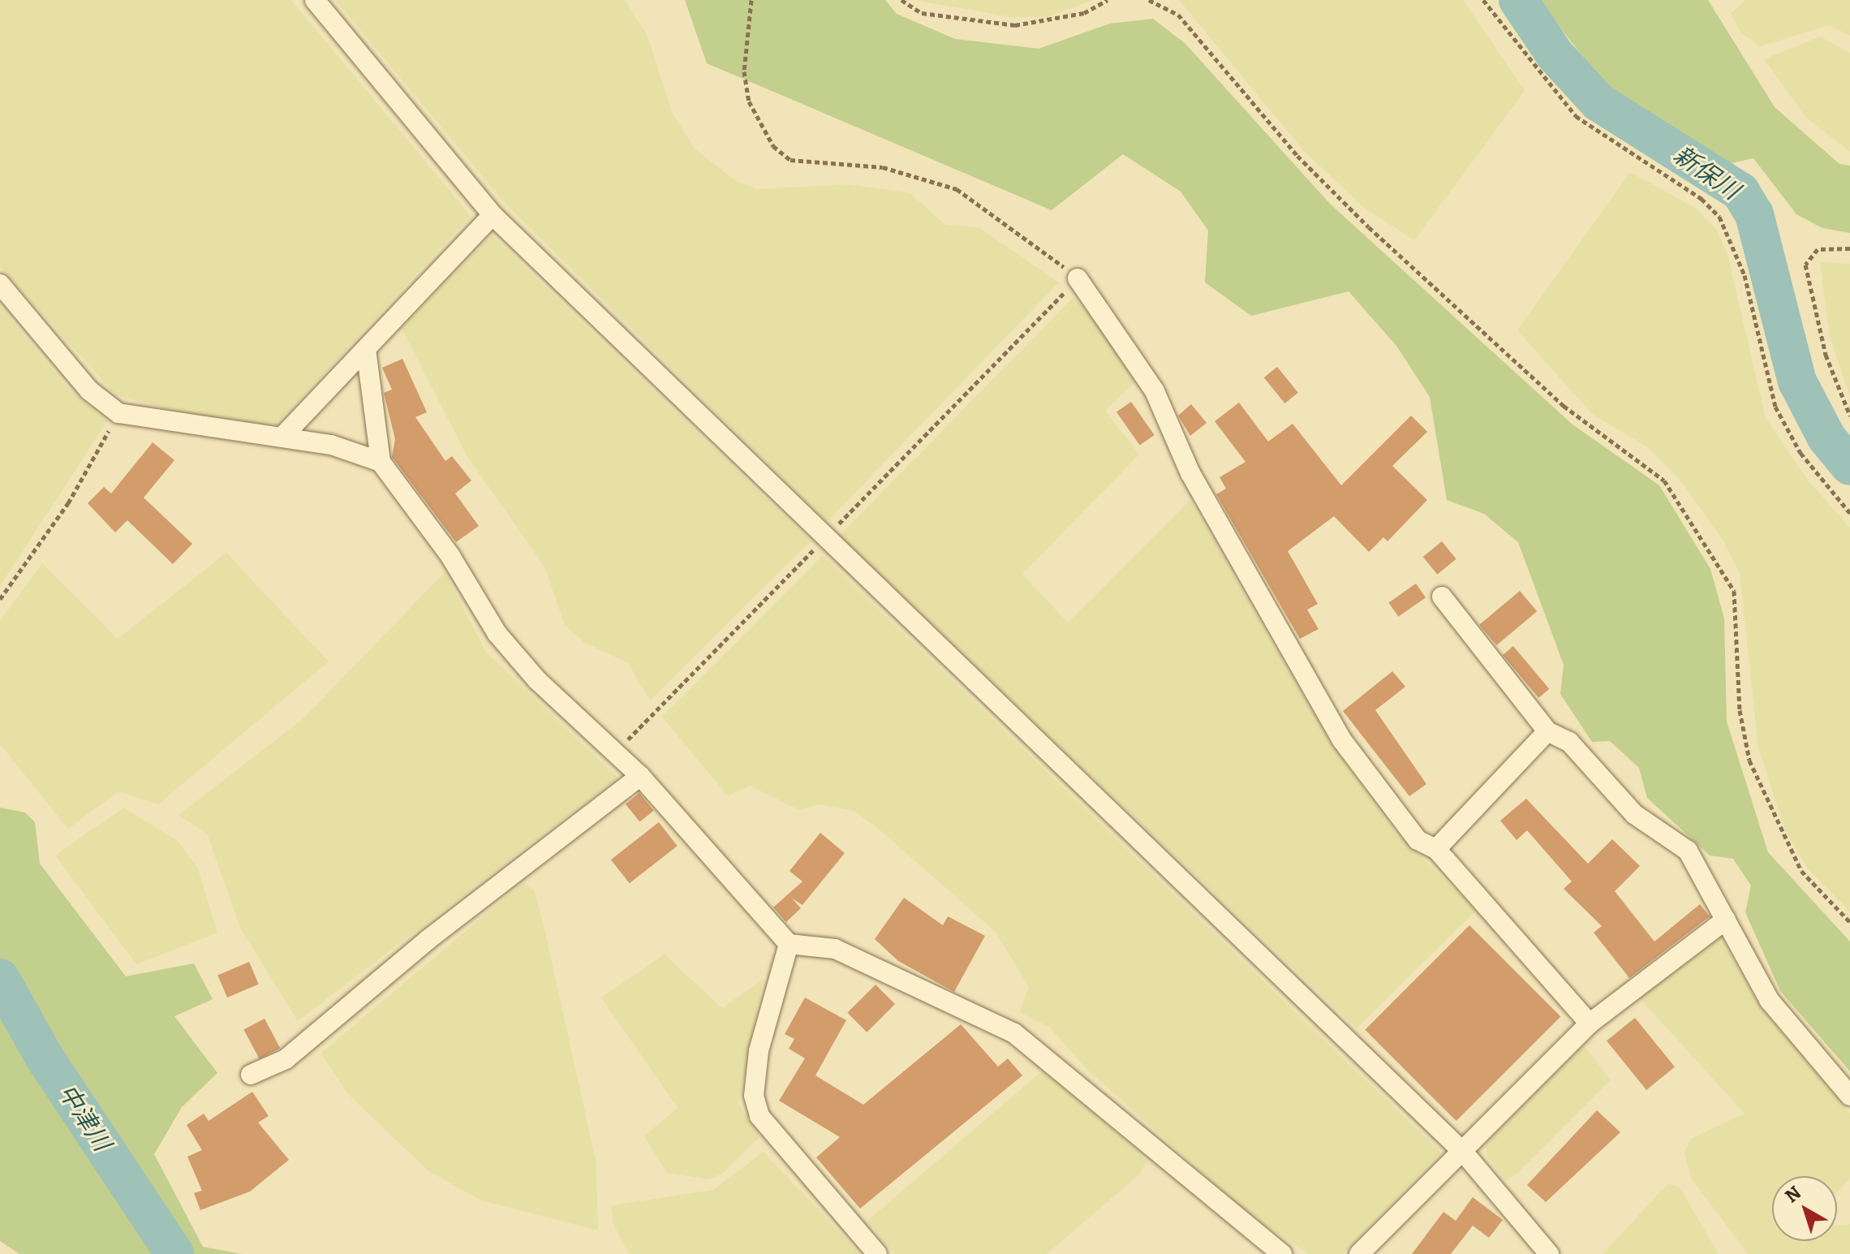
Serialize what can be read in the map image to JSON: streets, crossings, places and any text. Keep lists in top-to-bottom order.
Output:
{
  "water": ["新保川", "中津川"],
  "north": "top left"
}
